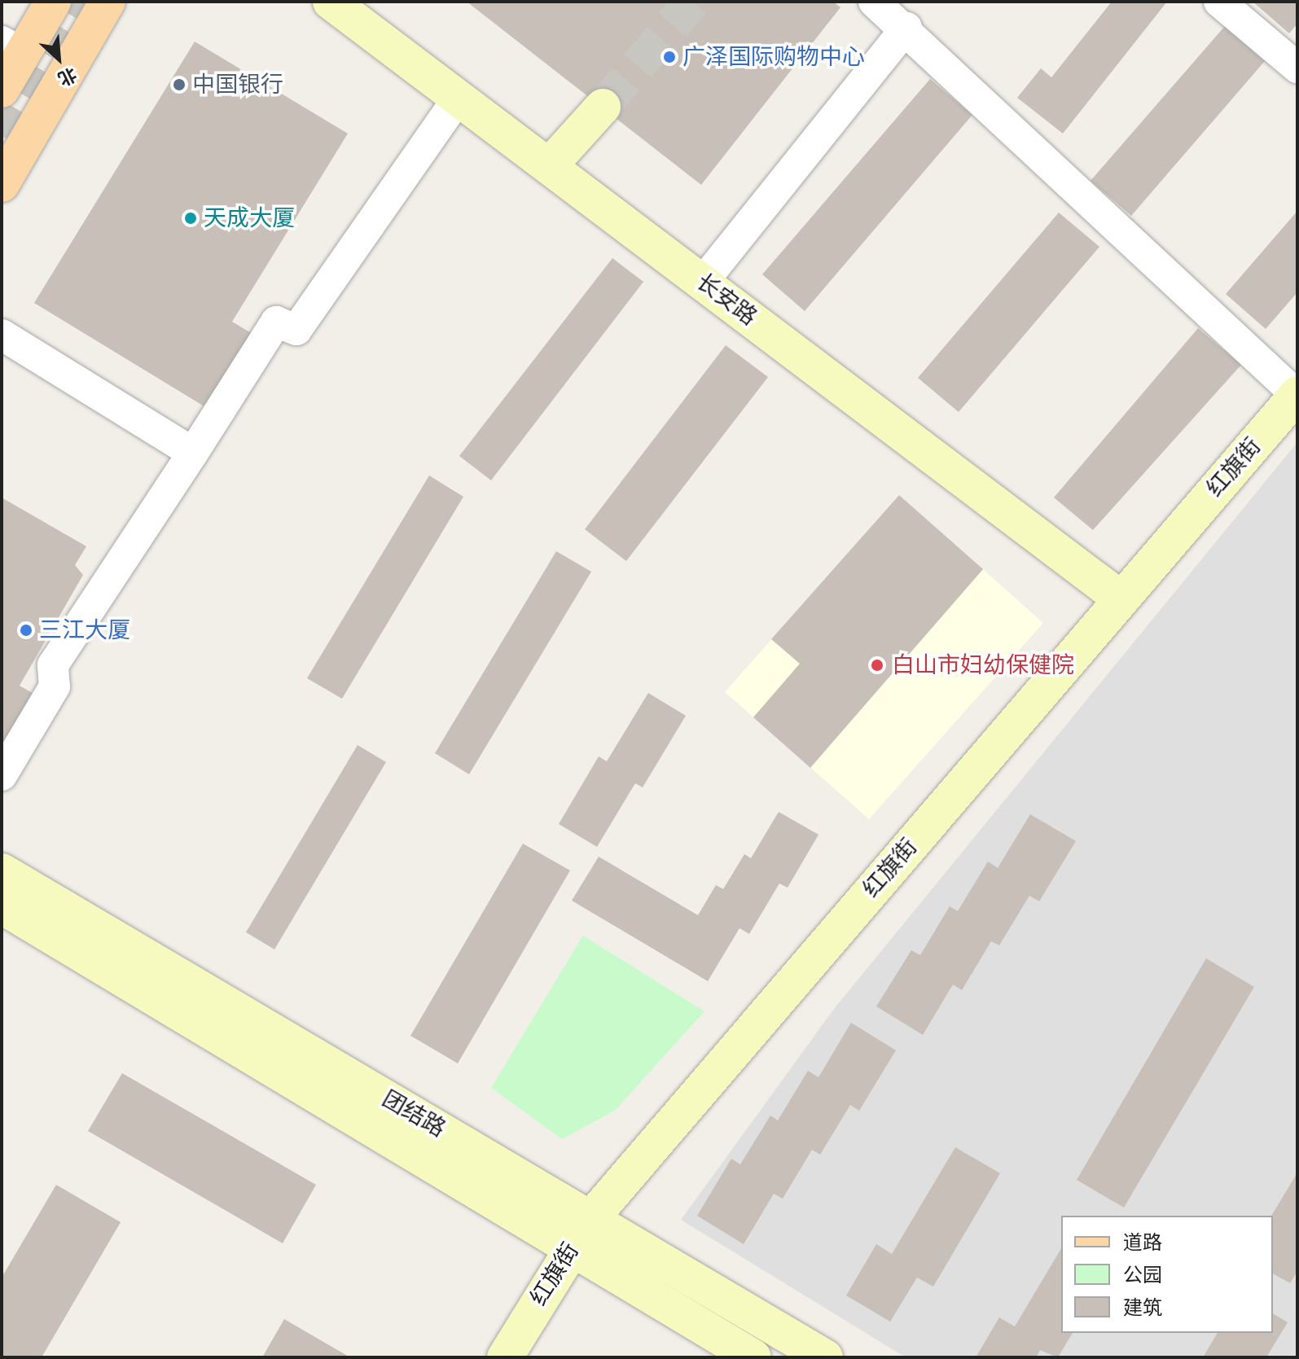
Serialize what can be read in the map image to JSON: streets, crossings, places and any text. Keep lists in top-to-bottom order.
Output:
{
  "streets": {
    "street": ["长安路", "红旗街", "团结路"]
  },
  "crossings": [
    ["长安路", "红旗街"],
    ["红旗街", "团结路"]
  ],
  "places": [
    "广泽国际购物中心",
    "中国银行",
    "天成大厦",
    "三江大厦",
    "白山市妇幼保健院"
  ],
  "legend": ["道路", "公园", "建筑"],
  "north": "bottom right"
}
